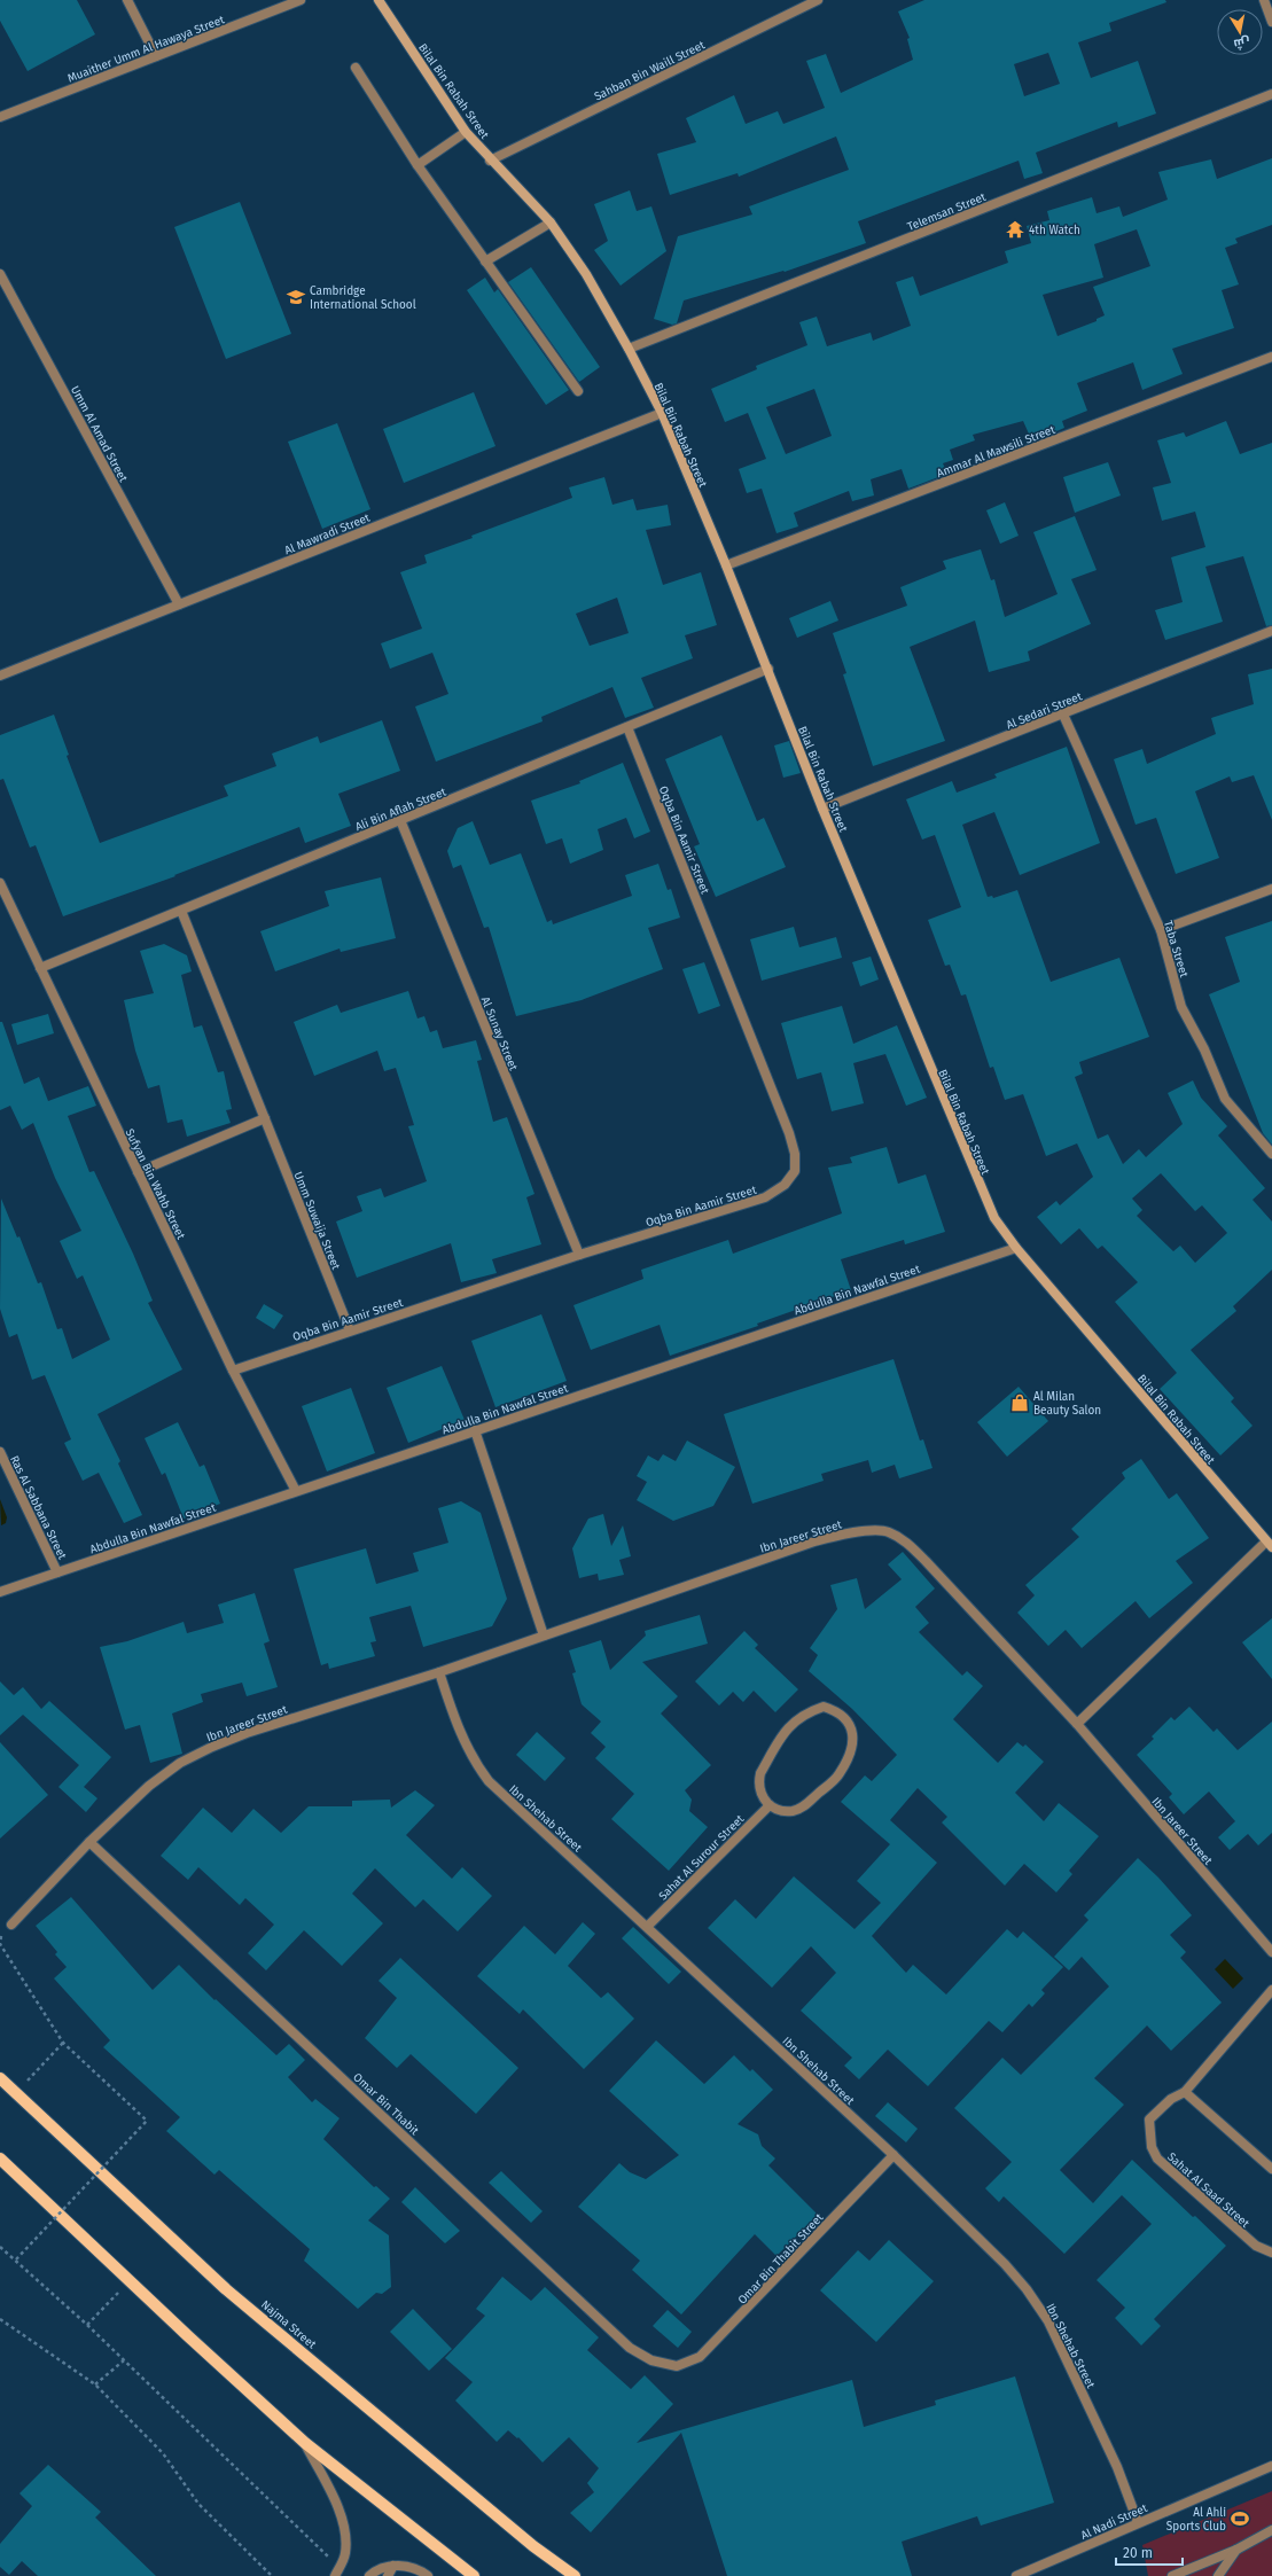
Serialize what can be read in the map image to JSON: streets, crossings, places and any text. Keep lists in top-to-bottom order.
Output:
{
  "streets": {
    "main road": ["Najma Street"],
    "street": [
      "Muaither Umm Al Hawaya Street",
      "Sahban Bin Waill Street",
      "Bilal Bin Rabah Street",
      "Telemsan Street",
      "Umm Al Amad Street",
      "Ammar Al Mawsili Street",
      "Al Mawradi Street",
      "Al Sedari Street",
      "Ali Bin Aflah Street",
      "Oqba Bin Aamir Street",
      "Taba Street",
      "Al Sunay Street",
      "Sufyan Bin Wahb Street",
      "Umm Suwaija Street",
      "Abdulla Bin Nawfal Street",
      "Ras Al Sabbana Street",
      "Ibn Jareer Street",
      "Ibn Shehab Street",
      "Sahat Al Surour Street",
      "Sahat Al Saad Street",
      "Omar Bin Thabit Street",
      "Al Nadi Street"
    ]
  },
  "crossings": [
    ["Sahban Bin Waill Street", "Bilal Bin Rabah Street"],
    ["Bilal Bin Rabah Street", "Telemsan Street"],
    ["Bilal Bin Rabah Street", "Ammar Al Mawsili Street"],
    ["Bilal Bin Rabah Street", "Al Mawradi Street"],
    ["Bilal Bin Rabah Street", "Al Sedari Street"],
    ["Bilal Bin Rabah Street", "Ali Bin Aflah Street"],
    ["Bilal Bin Rabah Street", "Abdulla Bin Nawfal Street"],
    ["Umm Al Amad Street", "Al Mawradi Street"],
    ["Al Sedari Street", "Taba Street"],
    ["Ali Bin Aflah Street", "Oqba Bin Aamir Street"],
    ["Ali Bin Aflah Street", "Al Sunay Street"],
    ["Ali Bin Aflah Street", "Sufyan Bin Wahb Street"],
    ["Ali Bin Aflah Street", "Umm Suwaija Street"],
    ["Oqba Bin Aamir Street", "Al Sunay Street"],
    ["Oqba Bin Aamir Street", "Sufyan Bin Wahb Street"],
    ["Oqba Bin Aamir Street", "Umm Suwaija Street"],
    ["Sufyan Bin Wahb Street", "Abdulla Bin Nawfal Street"],
    ["Abdulla Bin Nawfal Street", "Ras Al Sabbana Street"],
    ["Ibn Jareer Street", "Ibn Shehab Street"],
    ["Ibn Jareer Street", "Omar Bin Thabit Street"],
    ["Ibn Shehab Street", "Sahat Al Surour Street"],
    ["Ibn Shehab Street", "Omar Bin Thabit Street"],
    ["Ibn Shehab Street", "Al Nadi Street"]
  ],
  "places": {
    "temple": ["4th Watch"],
    "school or university": ["Cambridge International School"],
    "shop": ["Al Milan Beauty Salon"],
    "sports": ["Al Ahli Sports Club"]
  },
  "scale_bar": "20 m",
  "north": "bottom"
}
